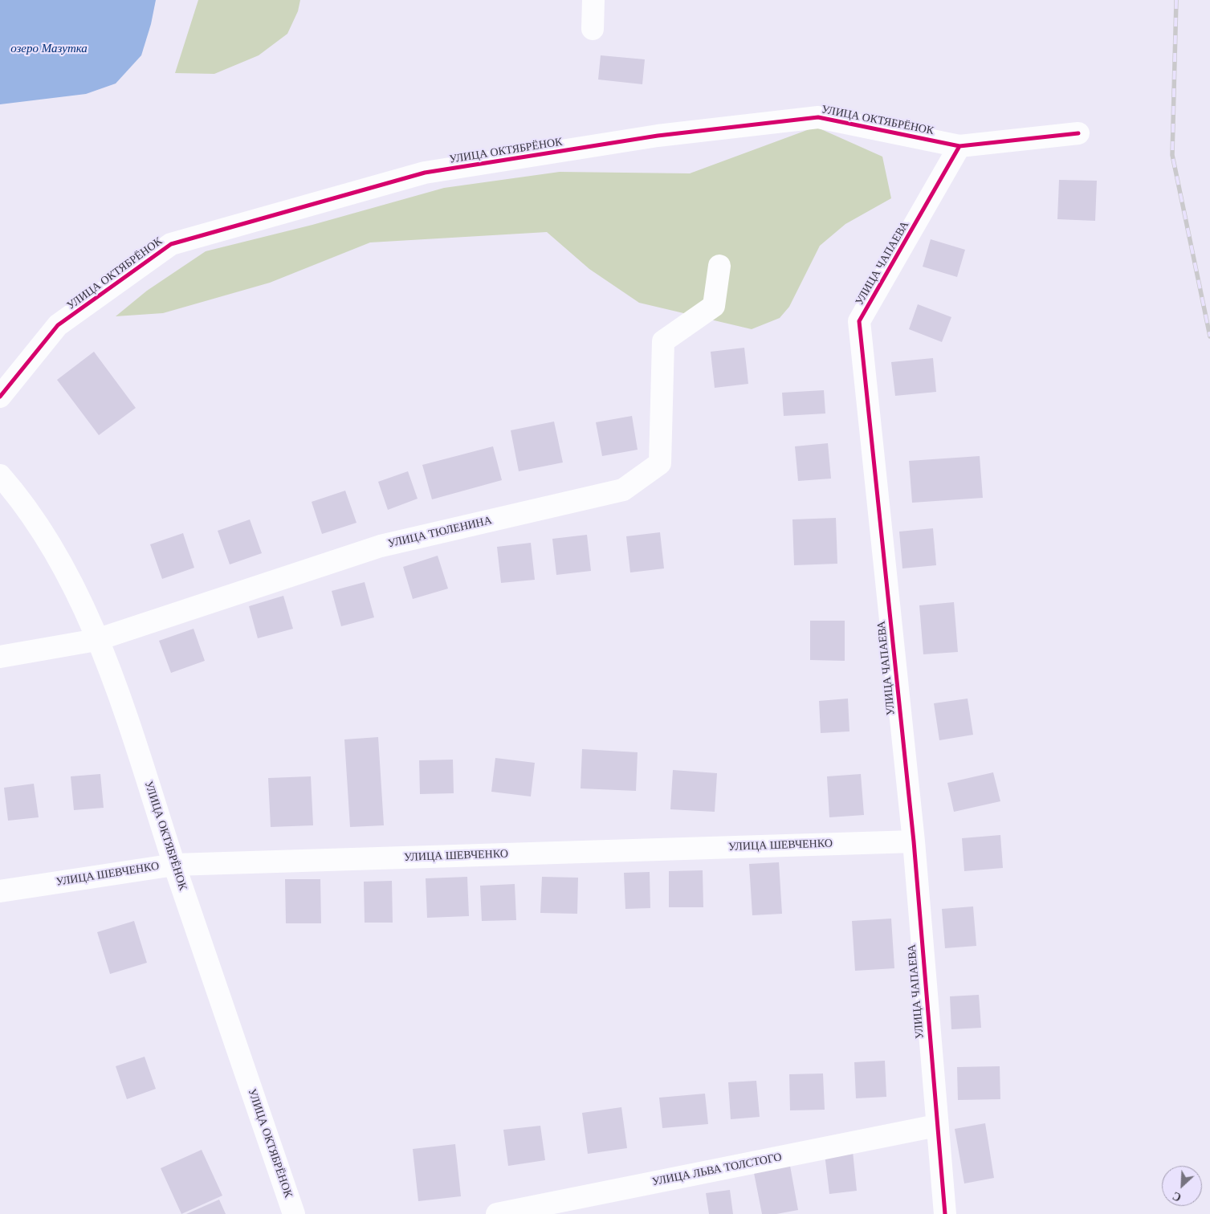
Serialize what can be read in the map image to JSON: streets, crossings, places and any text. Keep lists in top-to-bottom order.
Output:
{
  "streets": {
    "street": [
      "УЛИЦА ОКТЯБРЁНОК",
      "УЛИЦА ЧАПАЕВА",
      "УЛИЦА ТЮЛЕНИНА",
      "УЛИЦА ШЕВЧЕНКО",
      "УЛИЦА ЛЬВА ТОЛСТОГО"
    ]
  },
  "crossings": [
    ["УЛИЦА ОКТЯБРЁНОК", "УЛИЦА ЧАПАЕВА"],
    ["УЛИЦА ОКТЯБРЁНОК", "УЛИЦА ТЮЛЕНИНА"],
    ["УЛИЦА ОКТЯБРЁНОК", "УЛИЦА ШЕВЧЕНКО"],
    ["УЛИЦА ЧАПАЕВА", "УЛИЦА ШЕВЧЕНКО"],
    ["УЛИЦА ЧАПАЕВА", "УЛИЦА ЛЬВА ТОЛСТОГО"]
  ],
  "water": ["озеро Мазутка"],
  "north": "bottom left"
}
